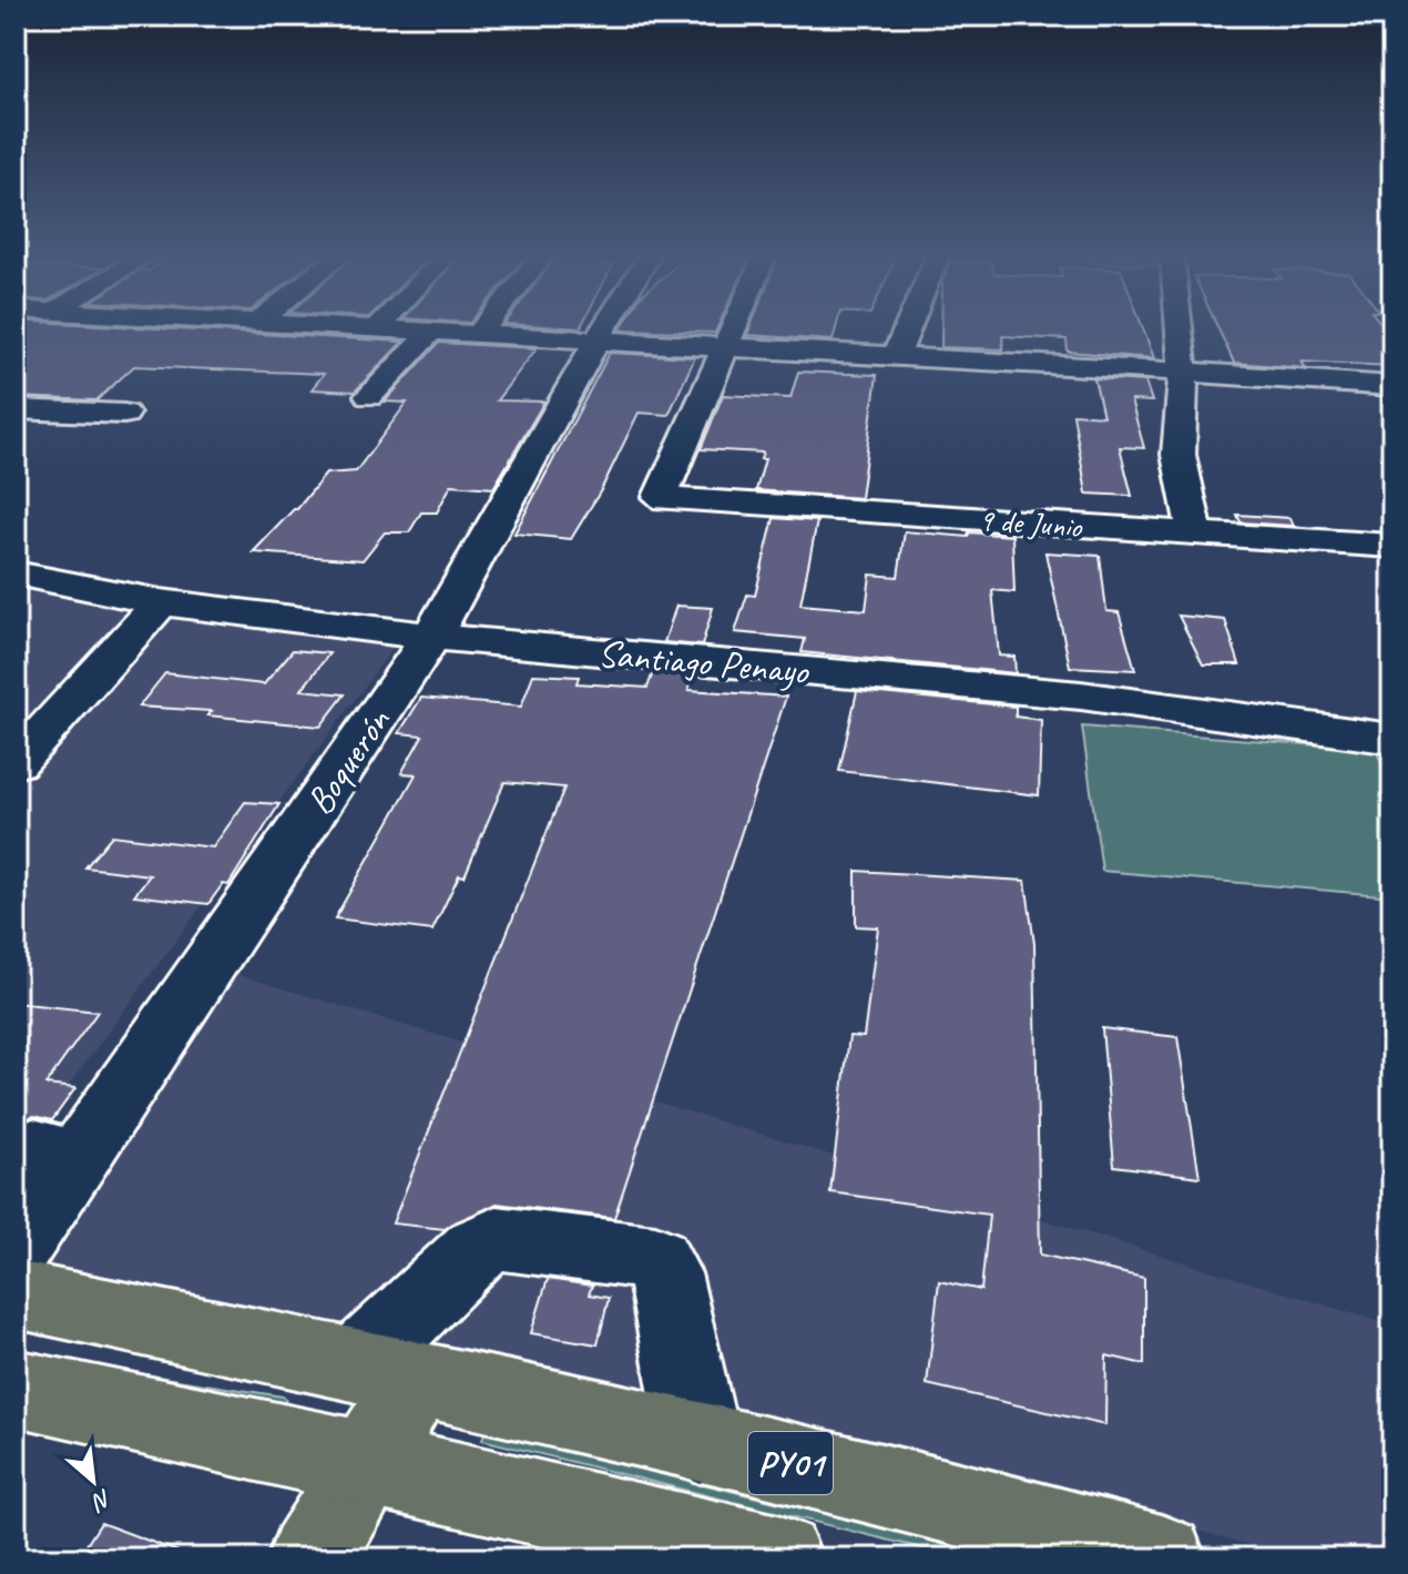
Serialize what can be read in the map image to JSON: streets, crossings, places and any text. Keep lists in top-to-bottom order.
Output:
{
  "streets": {
    "main road": ["PY01"],
    "street": ["9 de Junio", "Santiago Penayo", "Boquerón"]
  },
  "crossings": [
    ["Santiago Penayo", "Boquerón"]
  ],
  "north": "bottom right"
}
